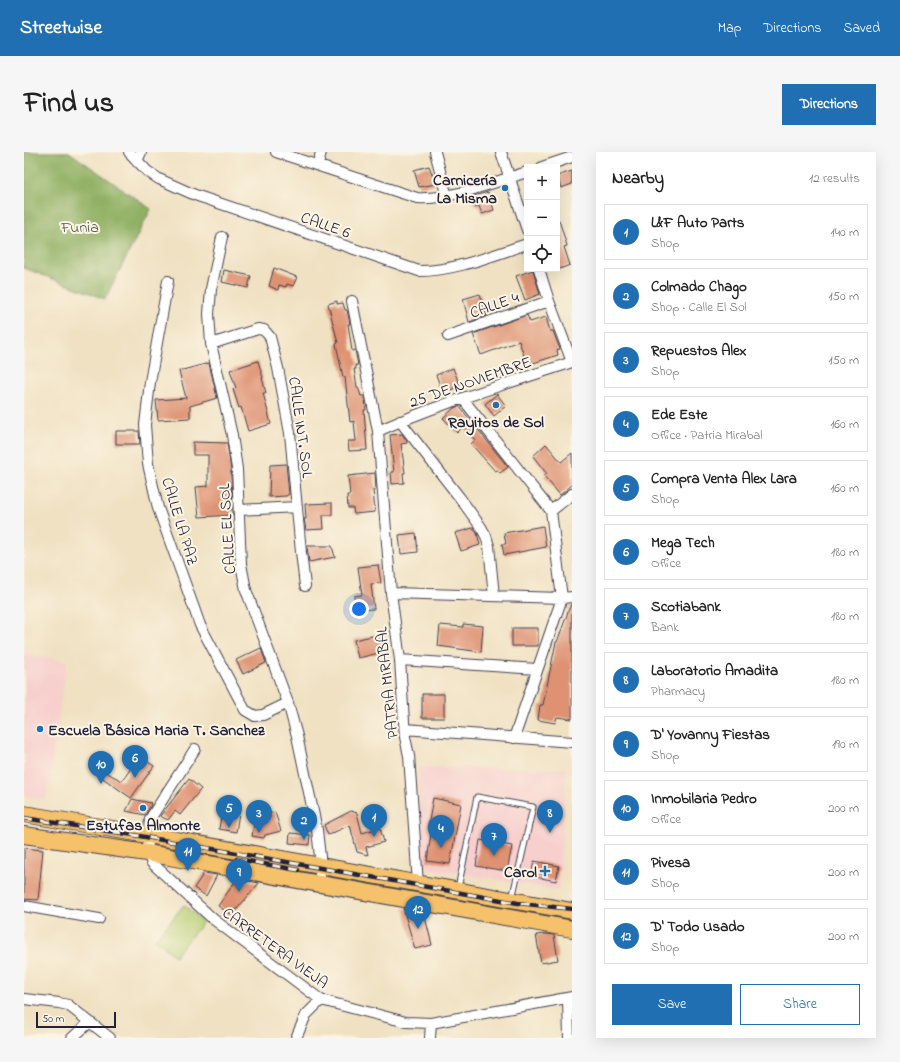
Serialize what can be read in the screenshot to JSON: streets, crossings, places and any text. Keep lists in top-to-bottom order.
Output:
{
  "streets": {
    "street": [
      "CALLE 6",
      "CALLE 4",
      "25 DE NOVIEMBRE",
      "CALLE INT. SOL",
      "CALLE LA PAZ",
      "CALLE EL SOL",
      "PATRIA MIRABAL",
      "CARRETERA VIEJA"
    ]
  },
  "crossings": [
    ["25 DE NOVIEMBRE", "PATRIA MIRABAL"],
    ["CALLE INT. SOL", "CALLE EL SOL"],
    ["CALLE LA PAZ", "CALLE EL SOL"]
  ],
  "parks": ["Funia"],
  "places": {
    "other": [
      "Carnicería La Misma",
      "Rayitos de Sol",
      "Escuela Básica Maria T. Sanchez",
      "Estufas Almonte"
    ],
    "health": ["Carol"]
  },
  "scale_bar": "50 m",
  "page": {
    "header": "Streetwise",
    "nav": ["Map", "Directions", "Saved"],
    "title": "Find us",
    "buttons": [
      "Directions",
      ["Save", "Share"]
    ],
    "heading": ["Nearby", "12 results"],
    "map_buttons": ["+", "−"],
    "list": [
      {
        "mark": "1",
        "name": "L&F Auto Parts",
        "note": "Shop",
        "value": "140 m"
      },
      {
        "mark": "2",
        "name": "Colmado Chago",
        "note": "Shop · Calle El Sol",
        "value": "150 m"
      },
      {
        "mark": "3",
        "name": "Repuestos Alex",
        "note": "Shop",
        "value": "150 m"
      },
      {
        "mark": "4",
        "name": "Ede Este",
        "note": "Office · Patria Mirabal",
        "value": "160 m"
      },
      {
        "mark": "5",
        "name": "Compra Venta Alex Lara",
        "note": "Shop",
        "value": "160 m"
      },
      {
        "mark": "6",
        "name": "Mega Tech",
        "note": "Office",
        "value": "180 m"
      },
      {
        "mark": "7",
        "name": "Scotiabank",
        "note": "Bank",
        "value": "180 m"
      },
      {
        "mark": "8",
        "name": "Laboratorio Amadita",
        "note": "Pharmacy",
        "value": "180 m"
      },
      {
        "mark": "9",
        "name": "D' Yovanny Fiestas",
        "note": "Shop",
        "value": "190 m"
      },
      {
        "mark": "10",
        "name": "Inmobilaria Pedro",
        "note": "Office",
        "value": "200 m"
      },
      {
        "mark": "11",
        "name": "Pivesa",
        "note": "Shop",
        "value": "200 m"
      },
      {
        "mark": "12",
        "name": "D' Todo Usado",
        "note": "Shop",
        "value": "200 m"
      }
    ],
    "pins": [
      "6",
      "10",
      "5",
      "3",
      "8",
      "1",
      "2",
      "4",
      "7",
      "11",
      "9",
      "12"
    ],
    "scale": "50 m"
  }
}
